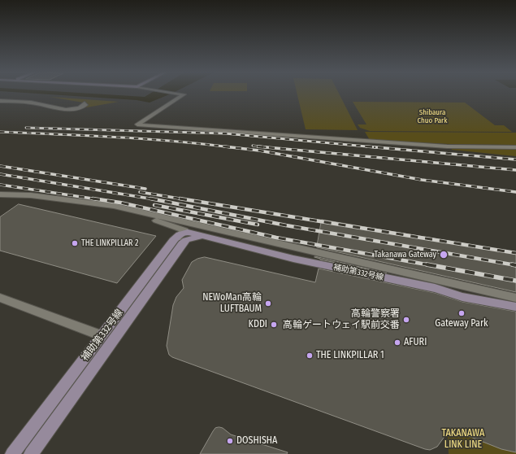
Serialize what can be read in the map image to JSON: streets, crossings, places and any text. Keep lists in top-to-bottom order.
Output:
{
  "streets": {
    "street": ["補助第332号線"]
  },
  "parks": ["Shibaura Chuo Park", "TAKANAWA LINK LINE"],
  "places": [
    "THE LINKPILLAR 2",
    "Takanawa Gateway",
    "NEWoMan高輪 LUFTBAUM",
    "Gateway Park",
    "高輪警察署 高輪ゲートウェイ駅前交番",
    "KDDI",
    "AFURI",
    "THE LINKPILLAR 1",
    "DOSHISHA"
  ]
}
